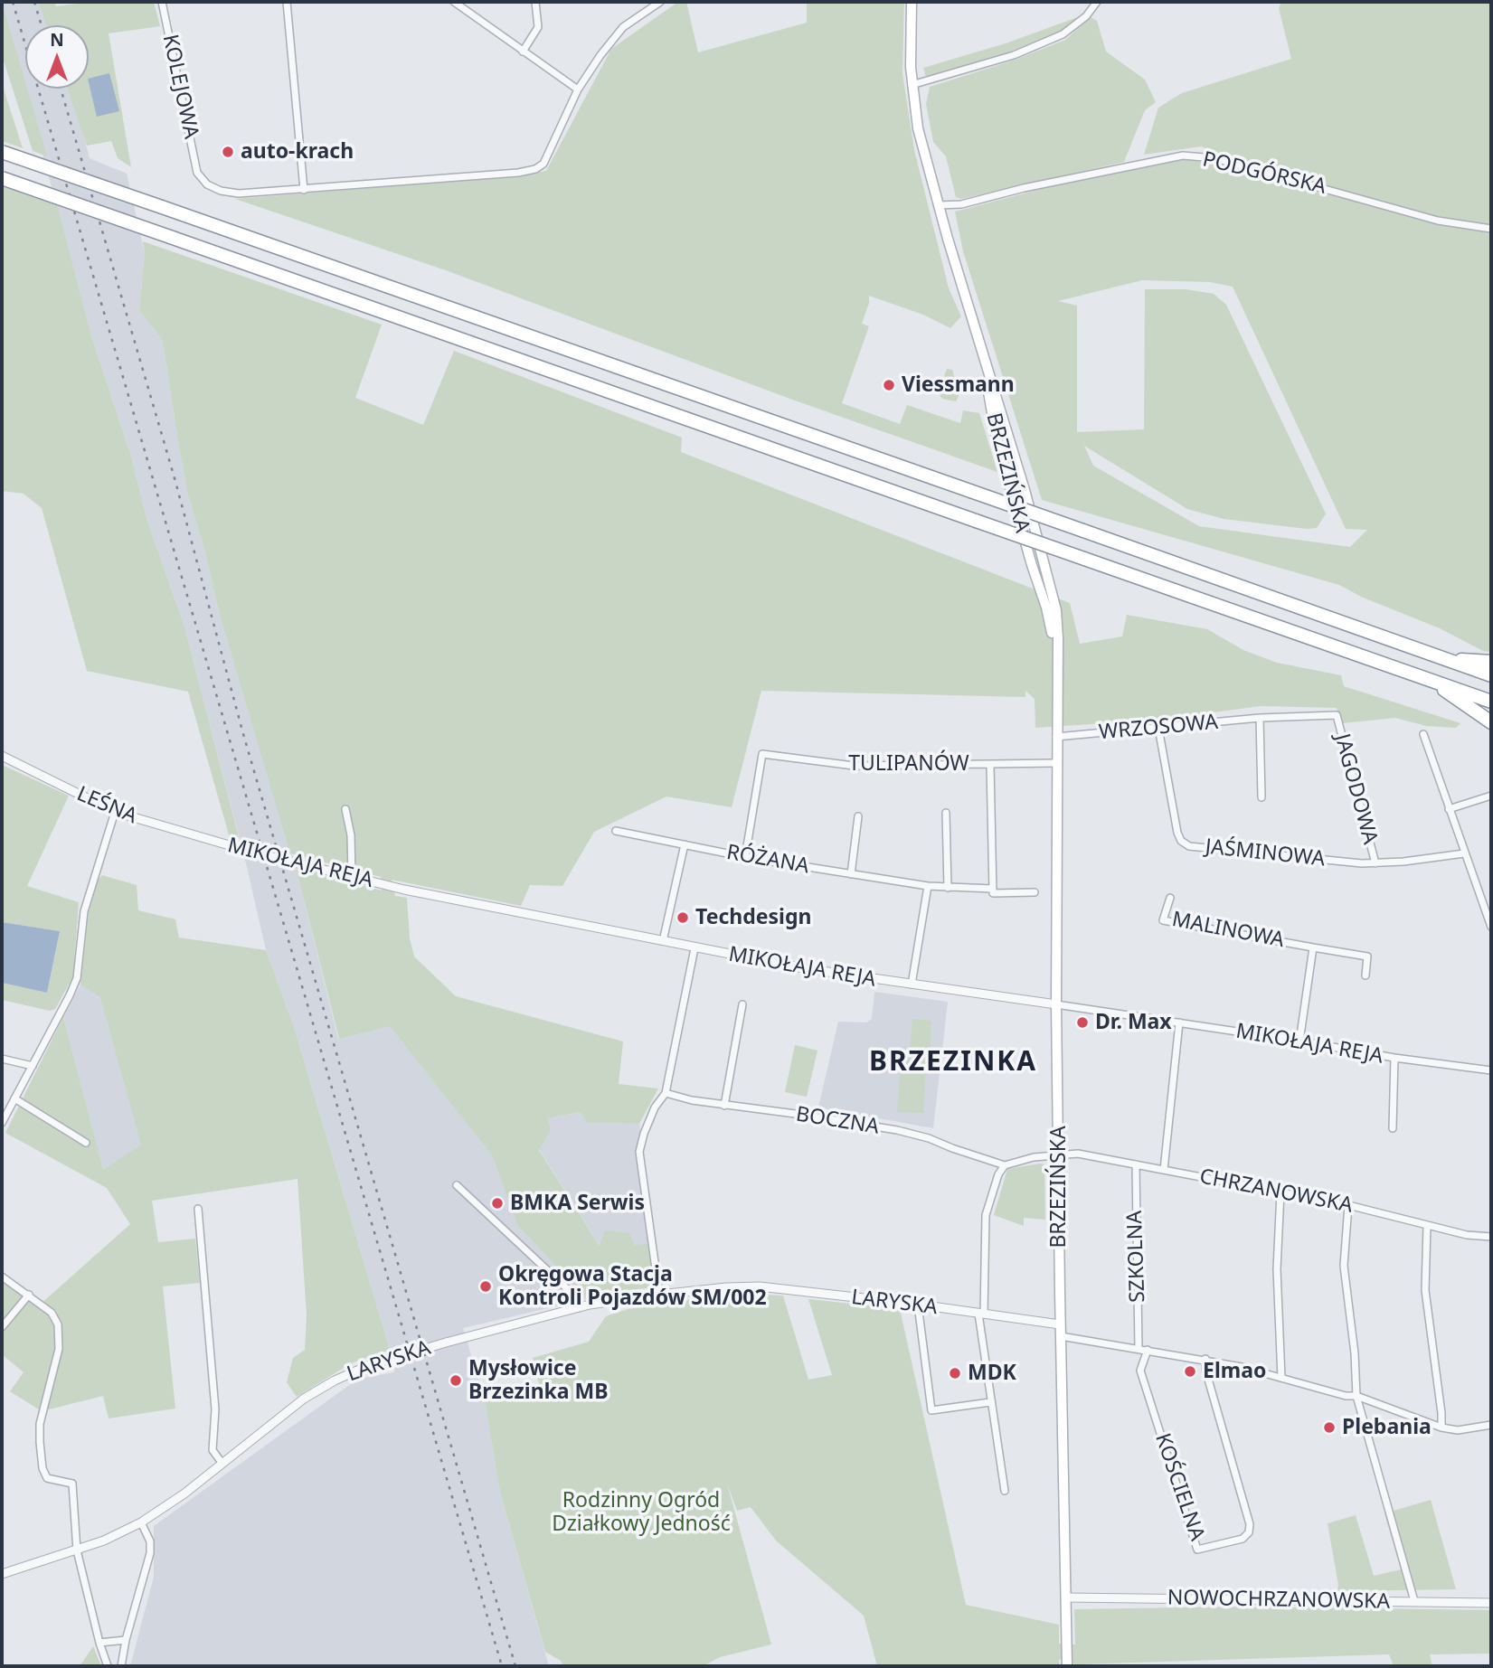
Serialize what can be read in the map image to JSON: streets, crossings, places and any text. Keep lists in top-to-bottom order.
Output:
{
  "streets": {
    "main road": ["BRZEZIŃSKA"],
    "street": [
      "KOLEJOWA",
      "PODGÓRSKA",
      "WRZOSOWA",
      "TULIPANÓW",
      "JAGODOWA",
      "LEŚNA",
      "JAŚMINOWA",
      "RÓŻANA",
      "MIKOŁAJA REJA",
      "MALINOWA",
      "BOCZNA",
      "CHRZANOWSKA",
      "SZKOLNA",
      "LARYSKA",
      "KOŚCIELNA",
      "NOWOCHRZANOWSKA"
    ]
  },
  "crossings": [
    ["PODGÓRSKA", "BRZEZIŃSKA"],
    ["BRZEZIŃSKA", "WRZOSOWA"],
    ["BRZEZIŃSKA", "TULIPANÓW"],
    ["BRZEZIŃSKA", "MIKOŁAJA REJA"],
    ["BRZEZIŃSKA", "CHRZANOWSKA"],
    ["BRZEZIŃSKA", "LARYSKA"],
    ["BRZEZIŃSKA", "NOWOCHRZANOWSKA"],
    ["WRZOSOWA", "JAGODOWA"],
    ["WRZOSOWA", "JAŚMINOWA"],
    ["TULIPANÓW", "RÓŻANA"],
    ["JAGODOWA", "JAŚMINOWA"],
    ["LEŚNA", "MIKOŁAJA REJA"],
    ["MIKOŁAJA REJA", "MALINOWA"],
    ["BOCZNA", "CHRZANOWSKA"],
    ["CHRZANOWSKA", "SZKOLNA"]
  ],
  "districts": ["BRZEZINKA"],
  "parks": ["Rodzinny Ogród Działkowy Jedność"],
  "places": [
    "auto-krach",
    "Viessmann",
    "Techdesign",
    "Dr. Max",
    "BMKA Serwis",
    "Okręgowa Stacja Kontroli Pojazdów SM/002",
    "Elmao",
    "MDK",
    "Mysłowice Brzezinka MB",
    "Plebania"
  ],
  "north": "top"
}
